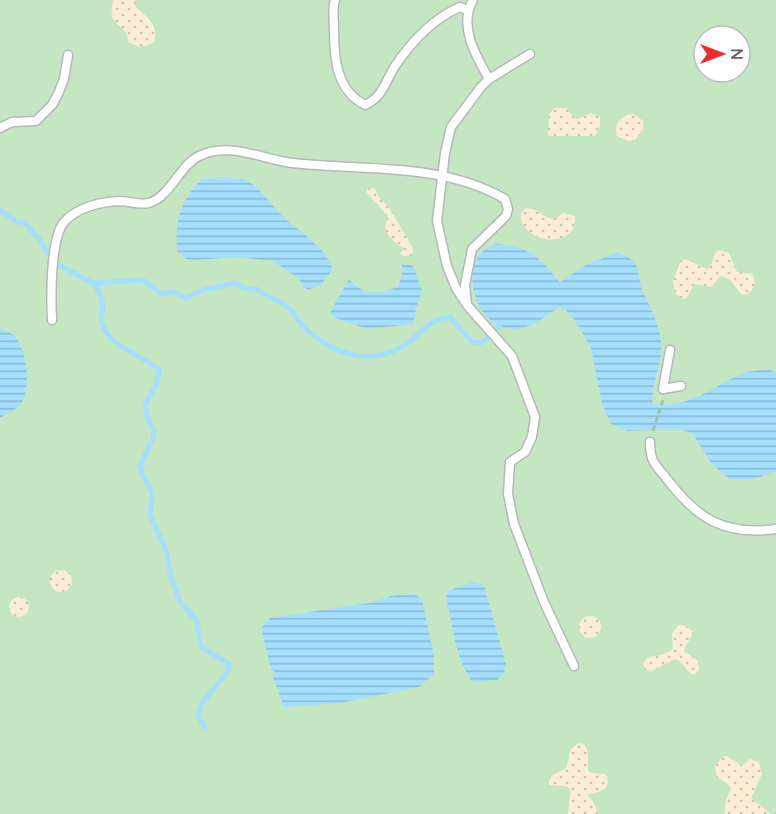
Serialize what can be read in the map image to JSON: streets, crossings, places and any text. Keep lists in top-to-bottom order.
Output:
{
  "north": "right"
}
